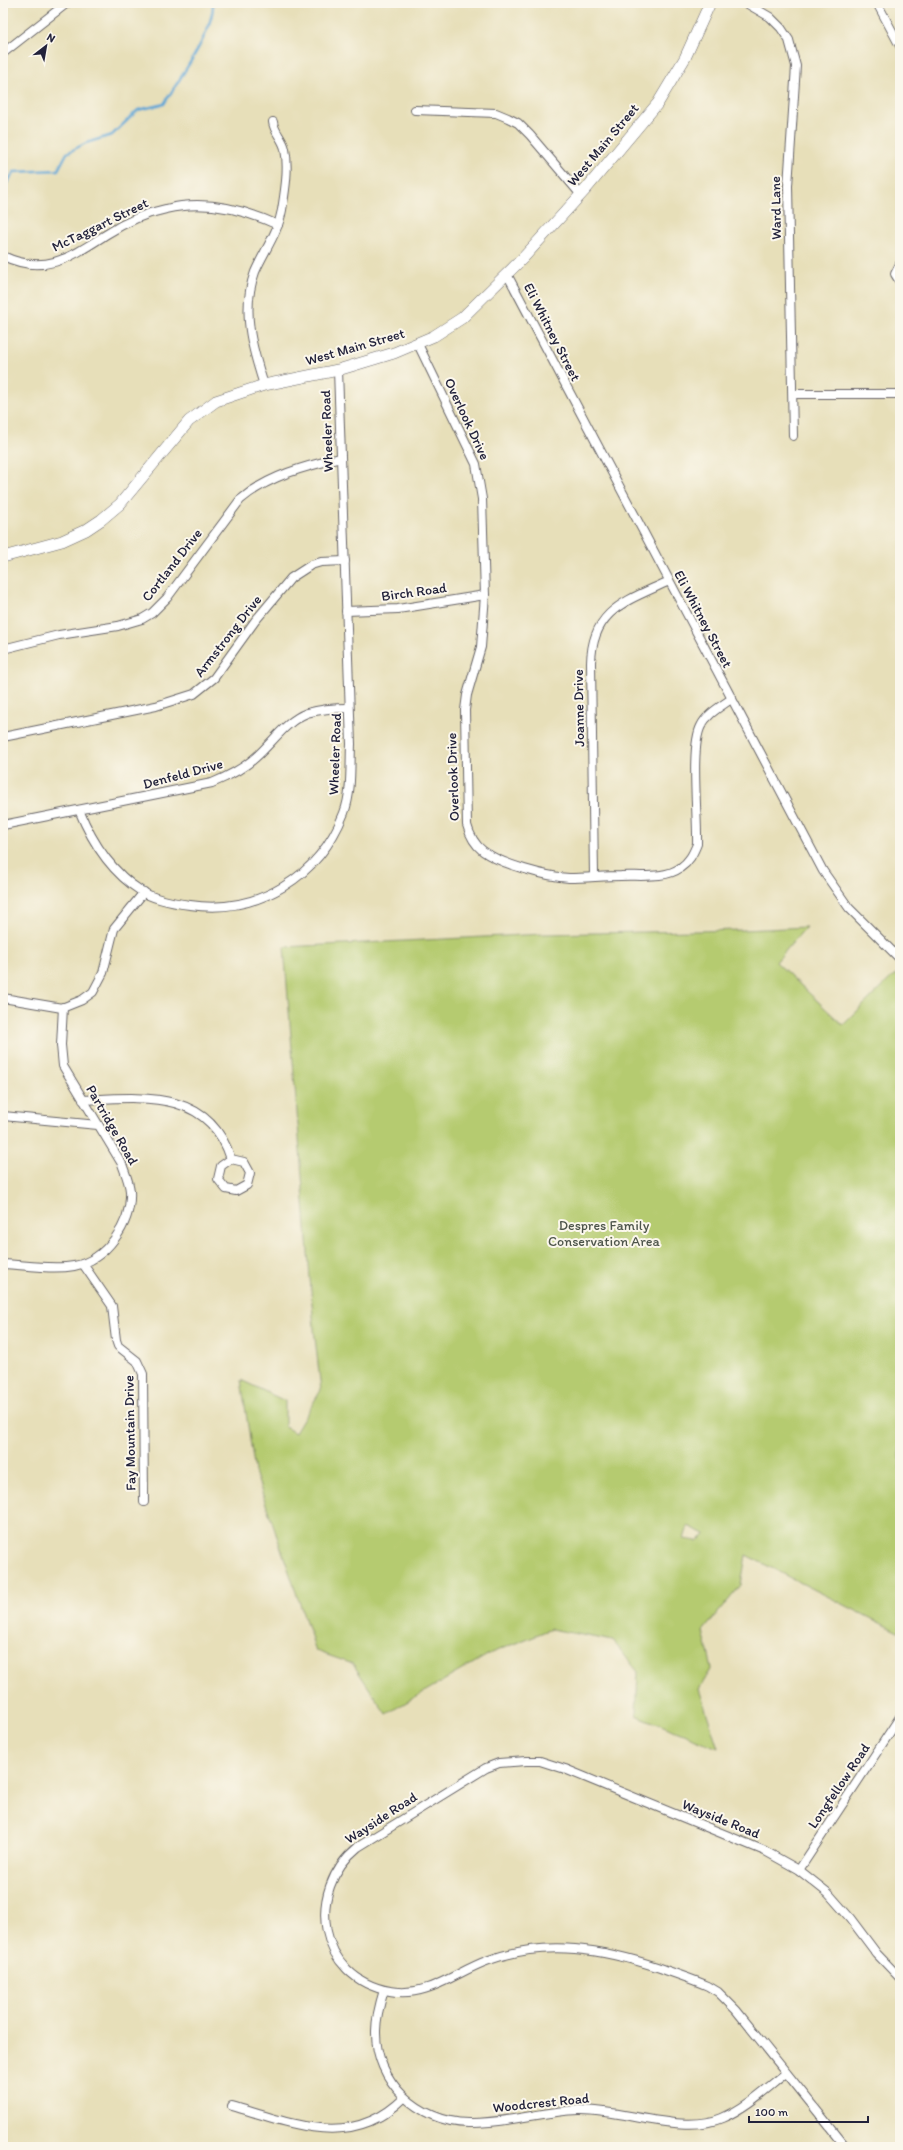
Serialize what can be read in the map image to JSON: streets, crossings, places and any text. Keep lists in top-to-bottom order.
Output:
{
  "streets": {
    "street": [
      "West Main Street",
      "Ward Lane",
      "McTaggart Street",
      "Eli Whitney Street",
      "Overlook Drive",
      "Wheeler Road",
      "Cortland Drive",
      "Birch Road",
      "Armstrong Drive",
      "Joanne Drive",
      "Denfeld Drive",
      "Partridge Road",
      "Fay Mountain Drive",
      "Longfellow Road",
      "Wayside Road",
      "Woodcrest Road"
    ]
  },
  "crossings": [
    ["West Main Street", "Eli Whitney Street"],
    ["West Main Street", "Overlook Drive"],
    ["West Main Street", "Wheeler Road"],
    ["Eli Whitney Street", "Overlook Drive"],
    ["Eli Whitney Street", "Joanne Drive"],
    ["Overlook Drive", "Birch Road"],
    ["Overlook Drive", "Joanne Drive"],
    ["Wheeler Road", "Cortland Drive"],
    ["Wheeler Road", "Birch Road"],
    ["Wheeler Road", "Armstrong Drive"],
    ["Wheeler Road", "Denfeld Drive"],
    ["Partridge Road", "Fay Mountain Drive"],
    ["Longfellow Road", "Wayside Road"],
    ["Wayside Road", "Woodcrest Road"]
  ],
  "parks": ["Despres Family Conservation Area"],
  "scale_bar": "100 m",
  "north": "top right"
}
